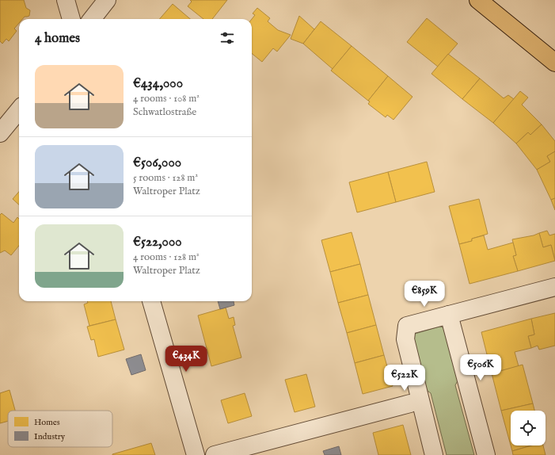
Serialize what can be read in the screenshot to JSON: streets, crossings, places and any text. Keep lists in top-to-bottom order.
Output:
{
  "legend": ["Homes", "Industry"],
  "page": {
    "heading": "4 homes",
    "list": [
      {
        "name": "€434,000",
        "note": "4 rooms · 108 m² · Schwatlostraße"
      },
      {
        "name": "€506,000",
        "note": "5 rooms · 128 m² · Waltroper Platz"
      },
      {
        "name": "€522,000",
        "note": "4 rooms · 128 m² · Waltroper Platz"
      }
    ],
    "price": [
      "€859K",
      "€434K",
      "€506K",
      "€522K"
    ]
  }
}
